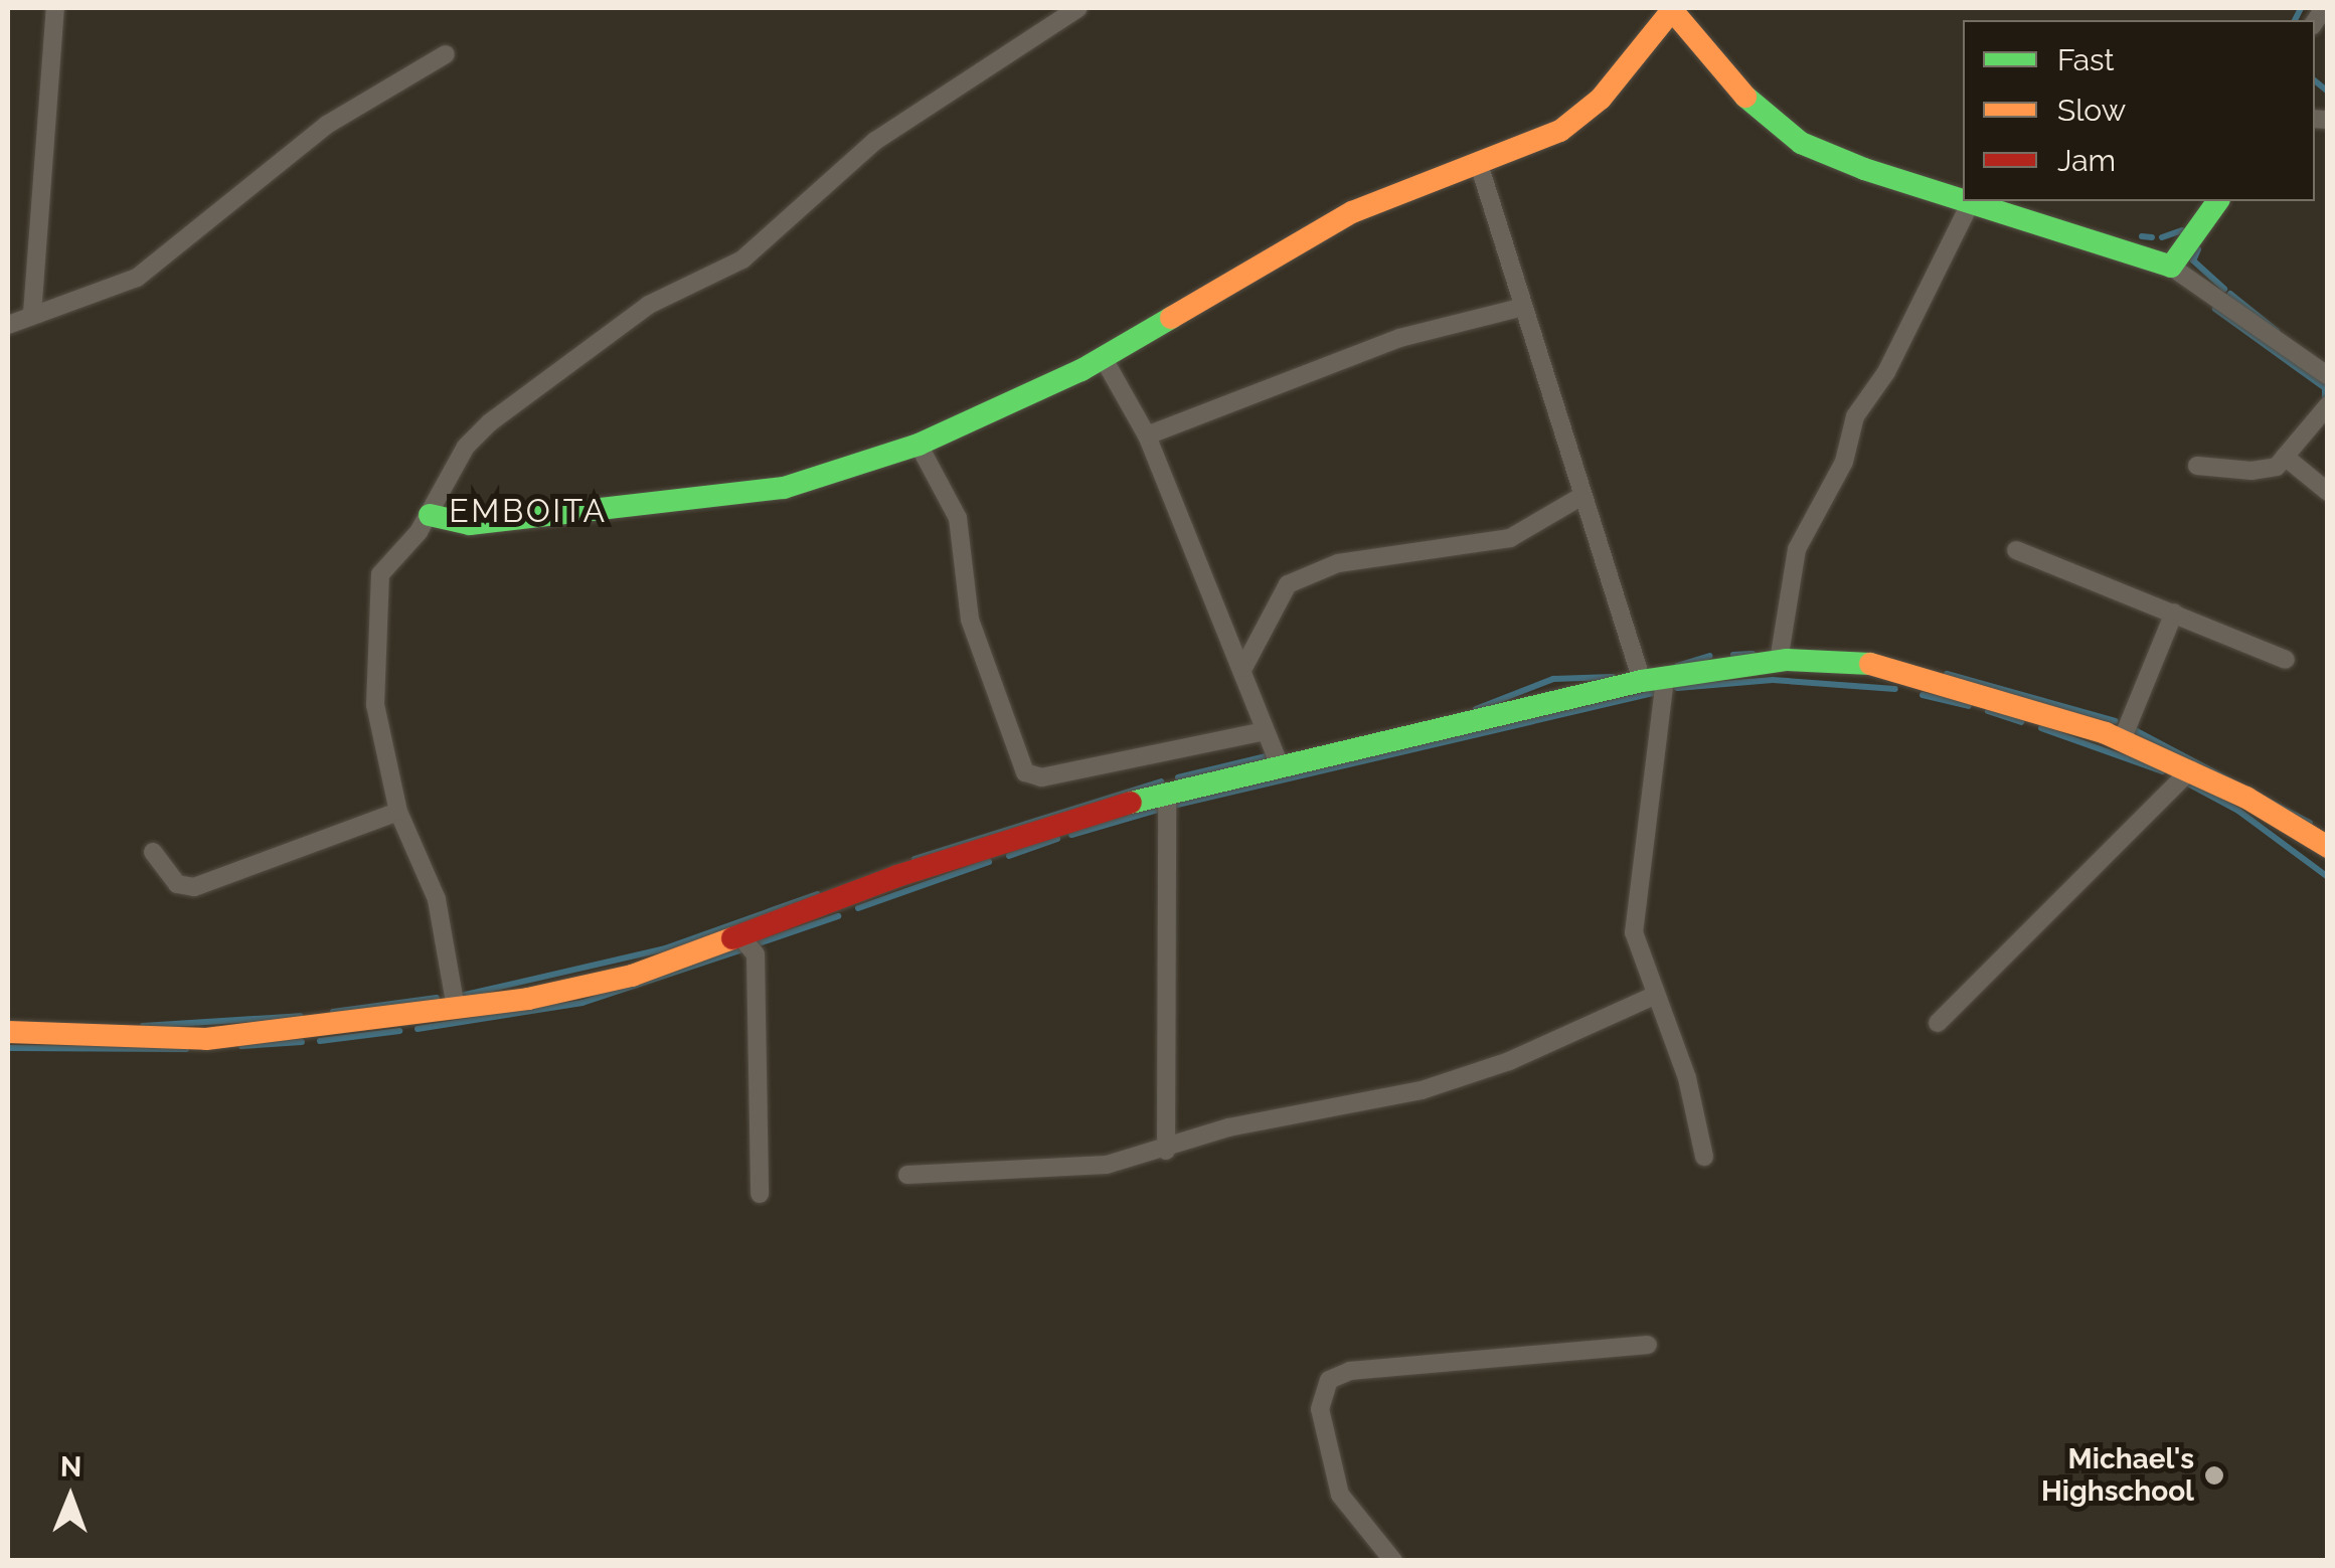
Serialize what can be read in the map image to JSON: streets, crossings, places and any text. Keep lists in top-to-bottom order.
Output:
{
  "districts": ["EMBOITA"],
  "places": ["Michael's Highschool"],
  "legend": ["Fast", "Slow", "Jam"],
  "north": "top"
}
